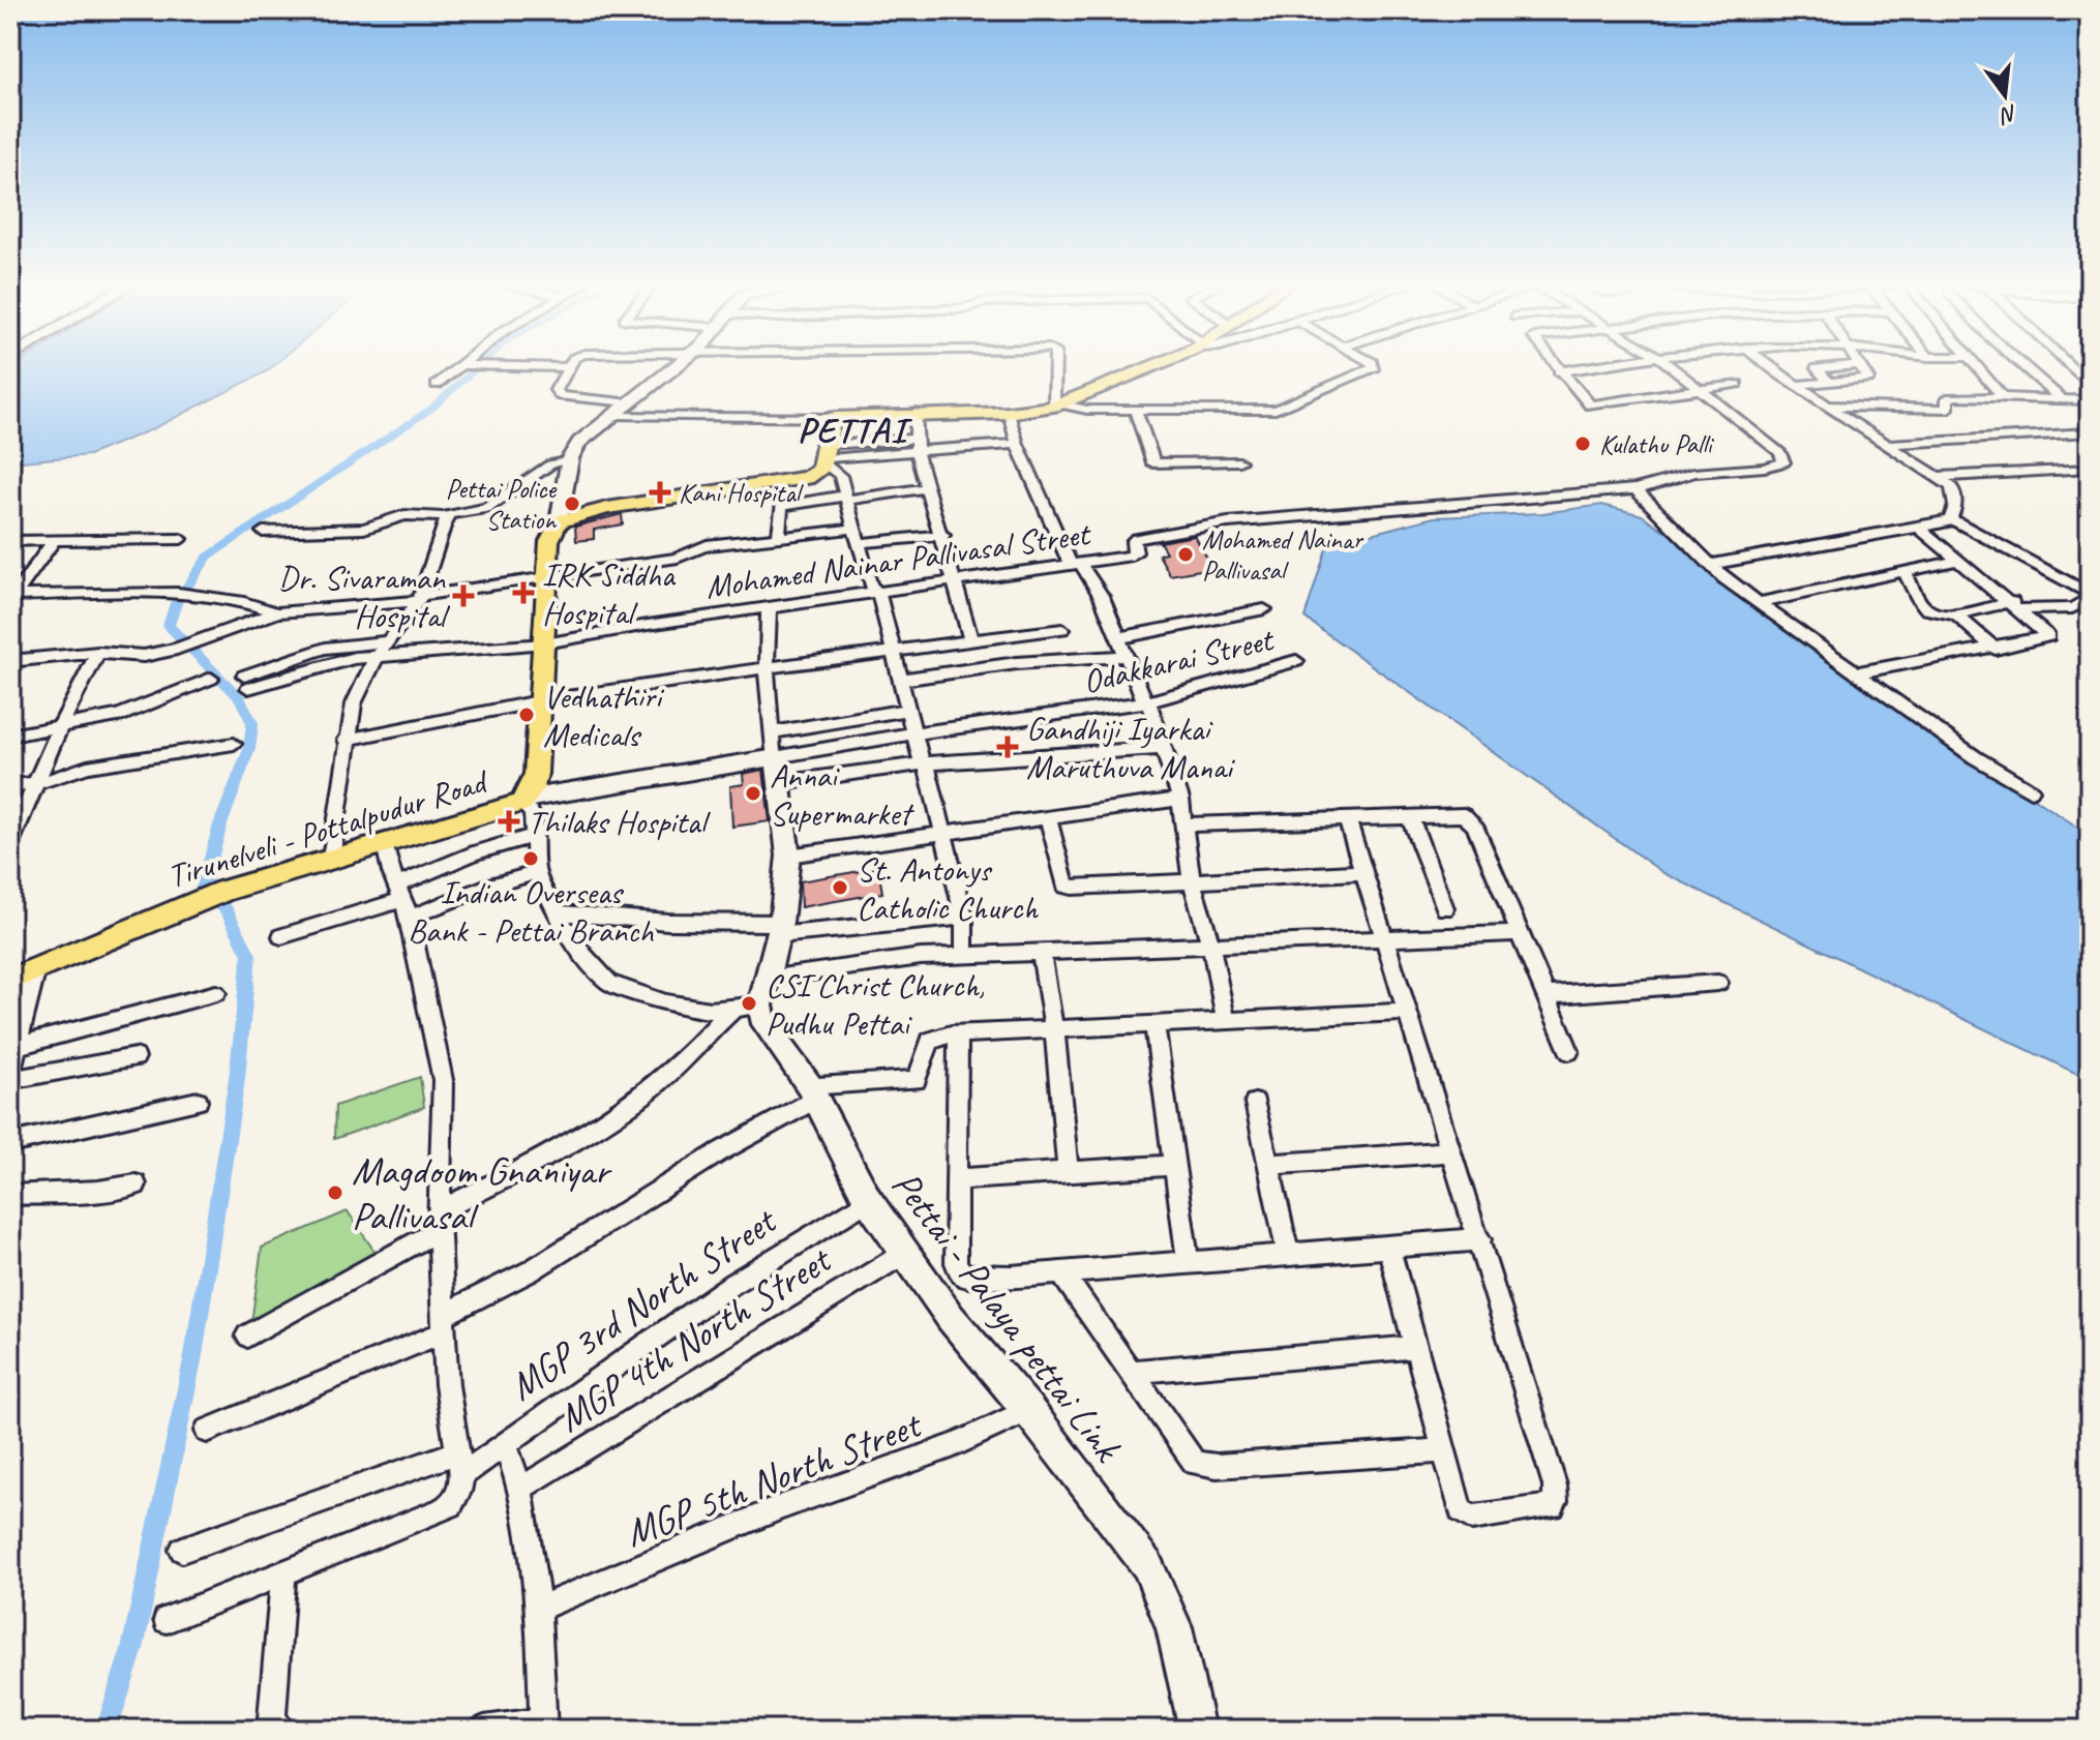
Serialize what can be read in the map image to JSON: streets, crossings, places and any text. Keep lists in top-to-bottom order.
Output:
{
  "streets": {
    "main road": ["Tirunelveli - Pottalpudur Road"],
    "street": [
      "Mohamed Nainar Pallivasal Street",
      "Odakkarai Street",
      "MGP 3rd North Street",
      "Pettai - Palaya pettai Link",
      "MGP 4th North Street",
      "MGP 5th North Street"
    ]
  },
  "crossings": [
    ["Mohamed Nainar Pallivasal Street", "Tirunelveli - Pottalpudur Road"],
    ["MGP 3rd North Street", "Pettai - Palaya pettai Link"],
    ["Pettai - Palaya pettai Link", "MGP 4th North Street"],
    ["Pettai - Palaya pettai Link", "MGP 5th North Street"]
  ],
  "districts": ["PETTAI"],
  "places": {
    "other": [
      "Kulathu Palli",
      "Pettai Police Station",
      "Mohamed Nainar Pallivasal",
      "Vedhathiri Medicals",
      "Annai Supermarket",
      "Indian Overseas Bank - Pettai Branch",
      "St. Antonys Catholic Church",
      "CSI Christ Church, Pudhu Pettai",
      "Magdoom Gnaniyar Pallivasal"
    ],
    "health": [
      "Kani Hospital",
      "IRK Siddha Hospital",
      "Dr. Sivaraman Hospital",
      "Gandhiji Iyarkai Maruthuva Manai",
      "Thilaks Hospital"
    ]
  },
  "north": "bottom"
}
